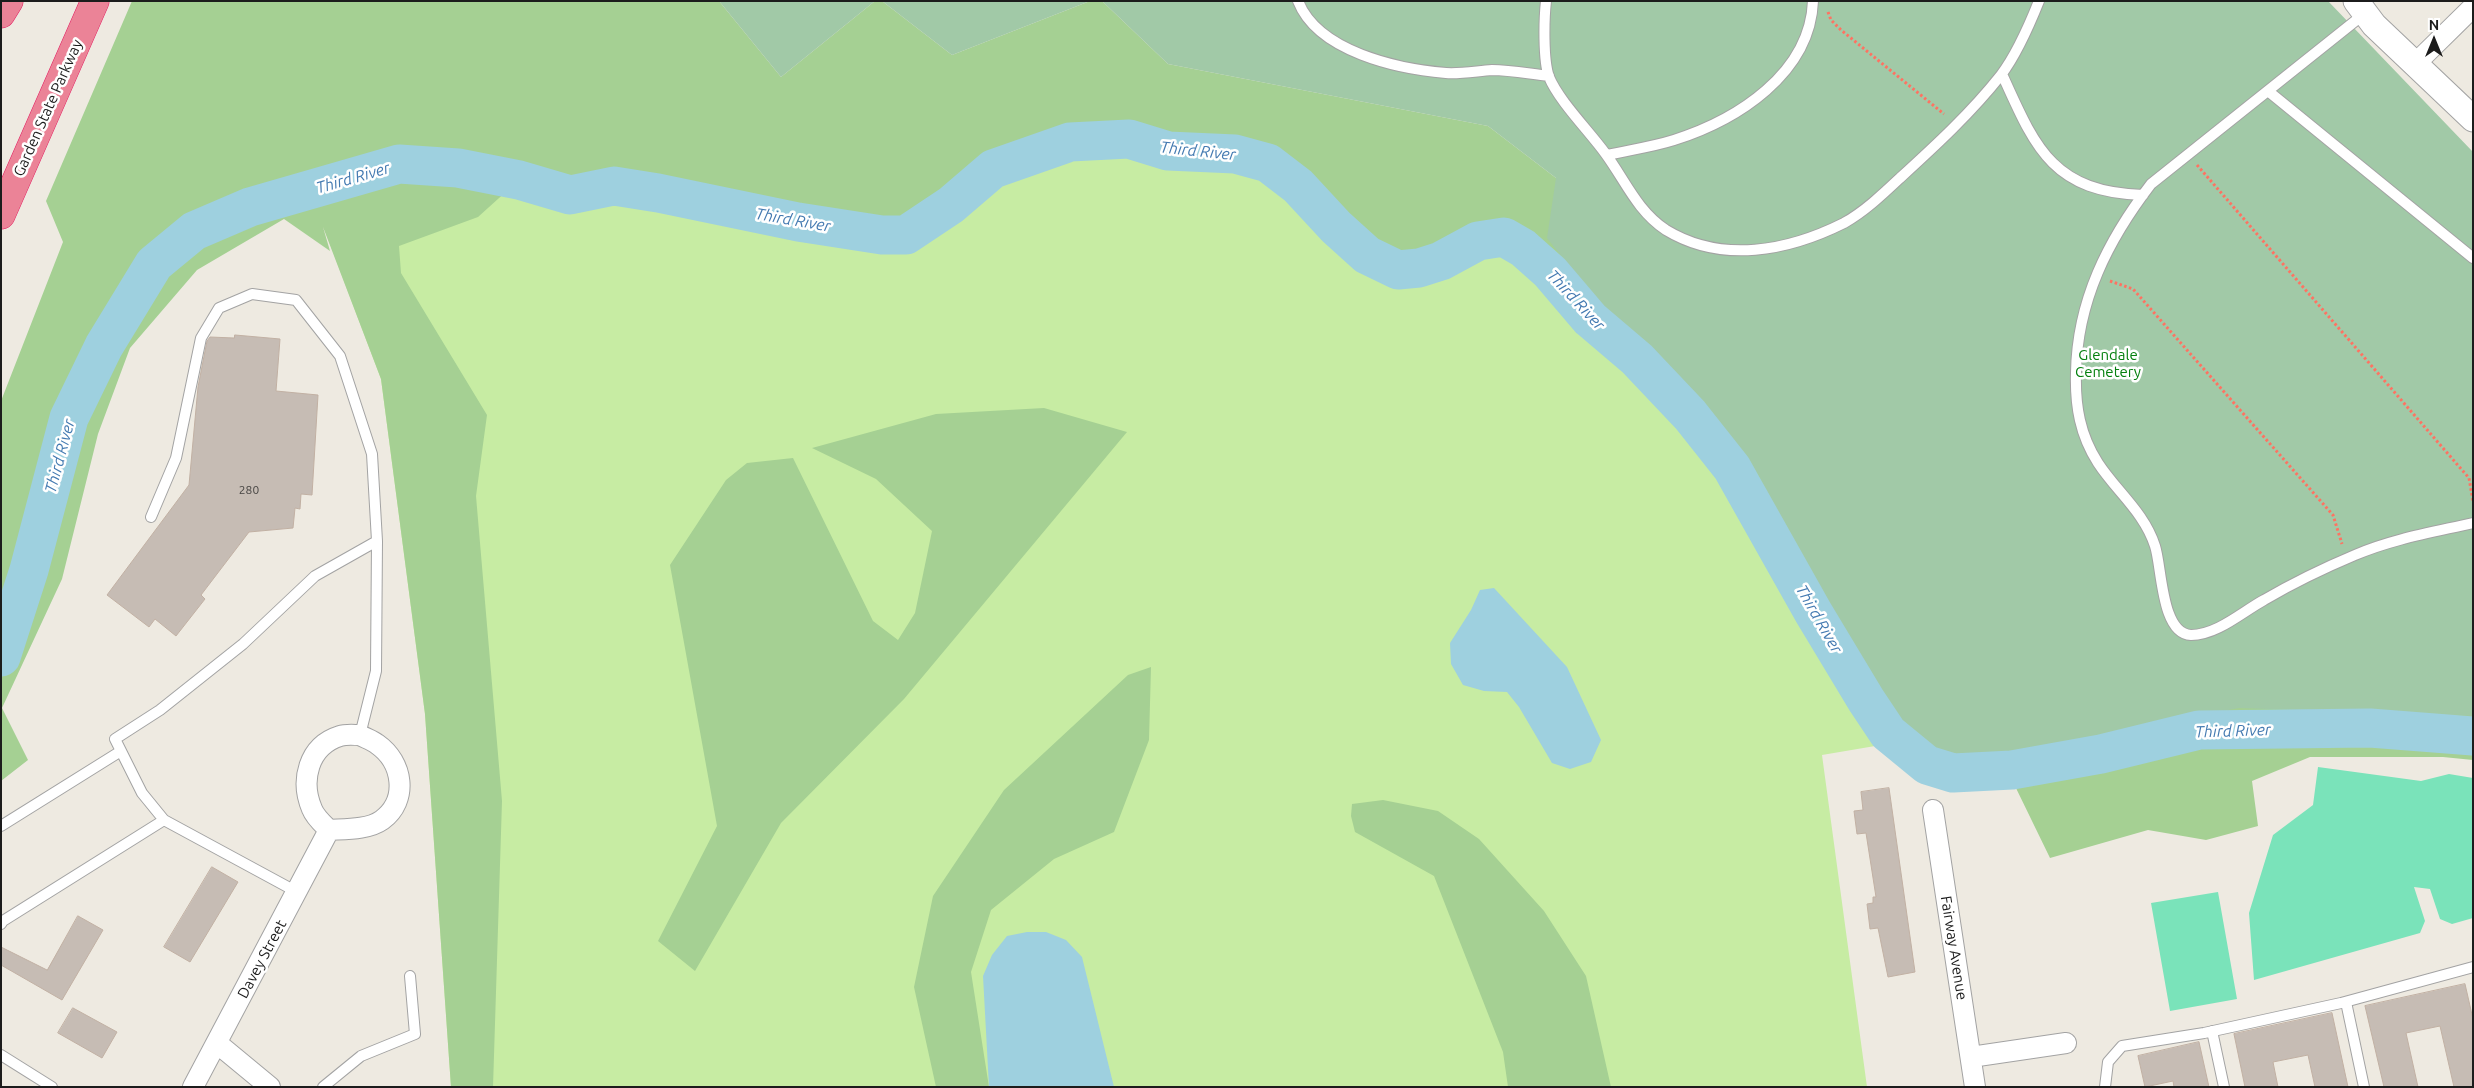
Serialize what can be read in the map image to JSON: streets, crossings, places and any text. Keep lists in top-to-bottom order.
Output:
{
  "streets": {
    "highway": ["Garden State Parkway"],
    "street": ["Fairway Avenue", "Davey Street"]
  },
  "water": ["Third River"],
  "parks": ["Glendale Cemetery"],
  "house_numbers": ["280"],
  "north": "top"
}
